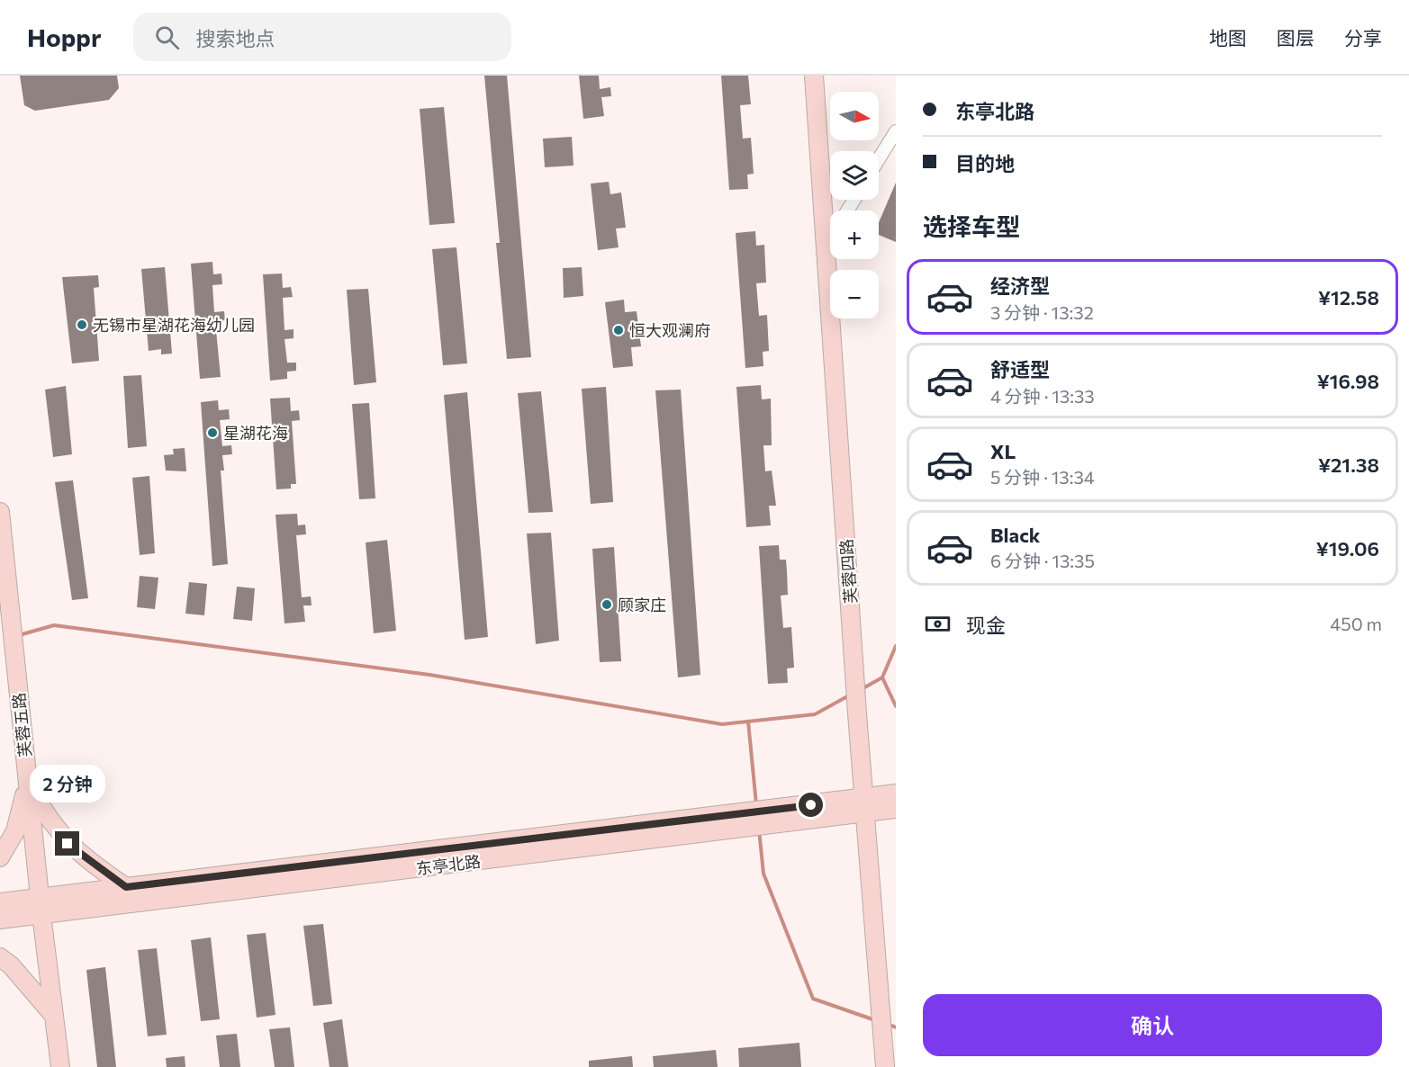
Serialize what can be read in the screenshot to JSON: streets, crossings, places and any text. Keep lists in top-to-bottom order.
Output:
{
  "streets": {
    "main road": ["芙蓉四路", "芙蓉五路", "东亭北路"]
  },
  "crossings": [
    ["芙蓉四路", "东亭北路"],
    ["芙蓉五路", "东亭北路"]
  ],
  "places": [
    "无锡市星湖花海幼儿园",
    "恒大观澜府",
    "星湖花海",
    "顾家庄"
  ],
  "north": "right",
  "page": {
    "header": "Hoppr",
    "search": "搜索地点",
    "nav": ["地图", "图层", "分享"],
    "banner": ["东亭北路", "目的地"],
    "map_buttons": ["+", "−"],
    "heading": "选择车型",
    "list": [
      {
        "name": "经济型",
        "note": "3 分钟 · 13:32",
        "value": "¥12.58"
      },
      {
        "name": "舒适型",
        "note": "4 分钟 · 13:33",
        "value": "¥16.98"
      },
      {
        "name": "XL",
        "note": "5 分钟 · 13:34",
        "value": "¥21.38"
      },
      {
        "name": "Black",
        "note": "6 分钟 · 13:35",
        "value": "¥19.06"
      }
    ],
    "pay": ["现金", "450 m"],
    "bubble": "2 分钟",
    "buttons": "确认"
  }
}
